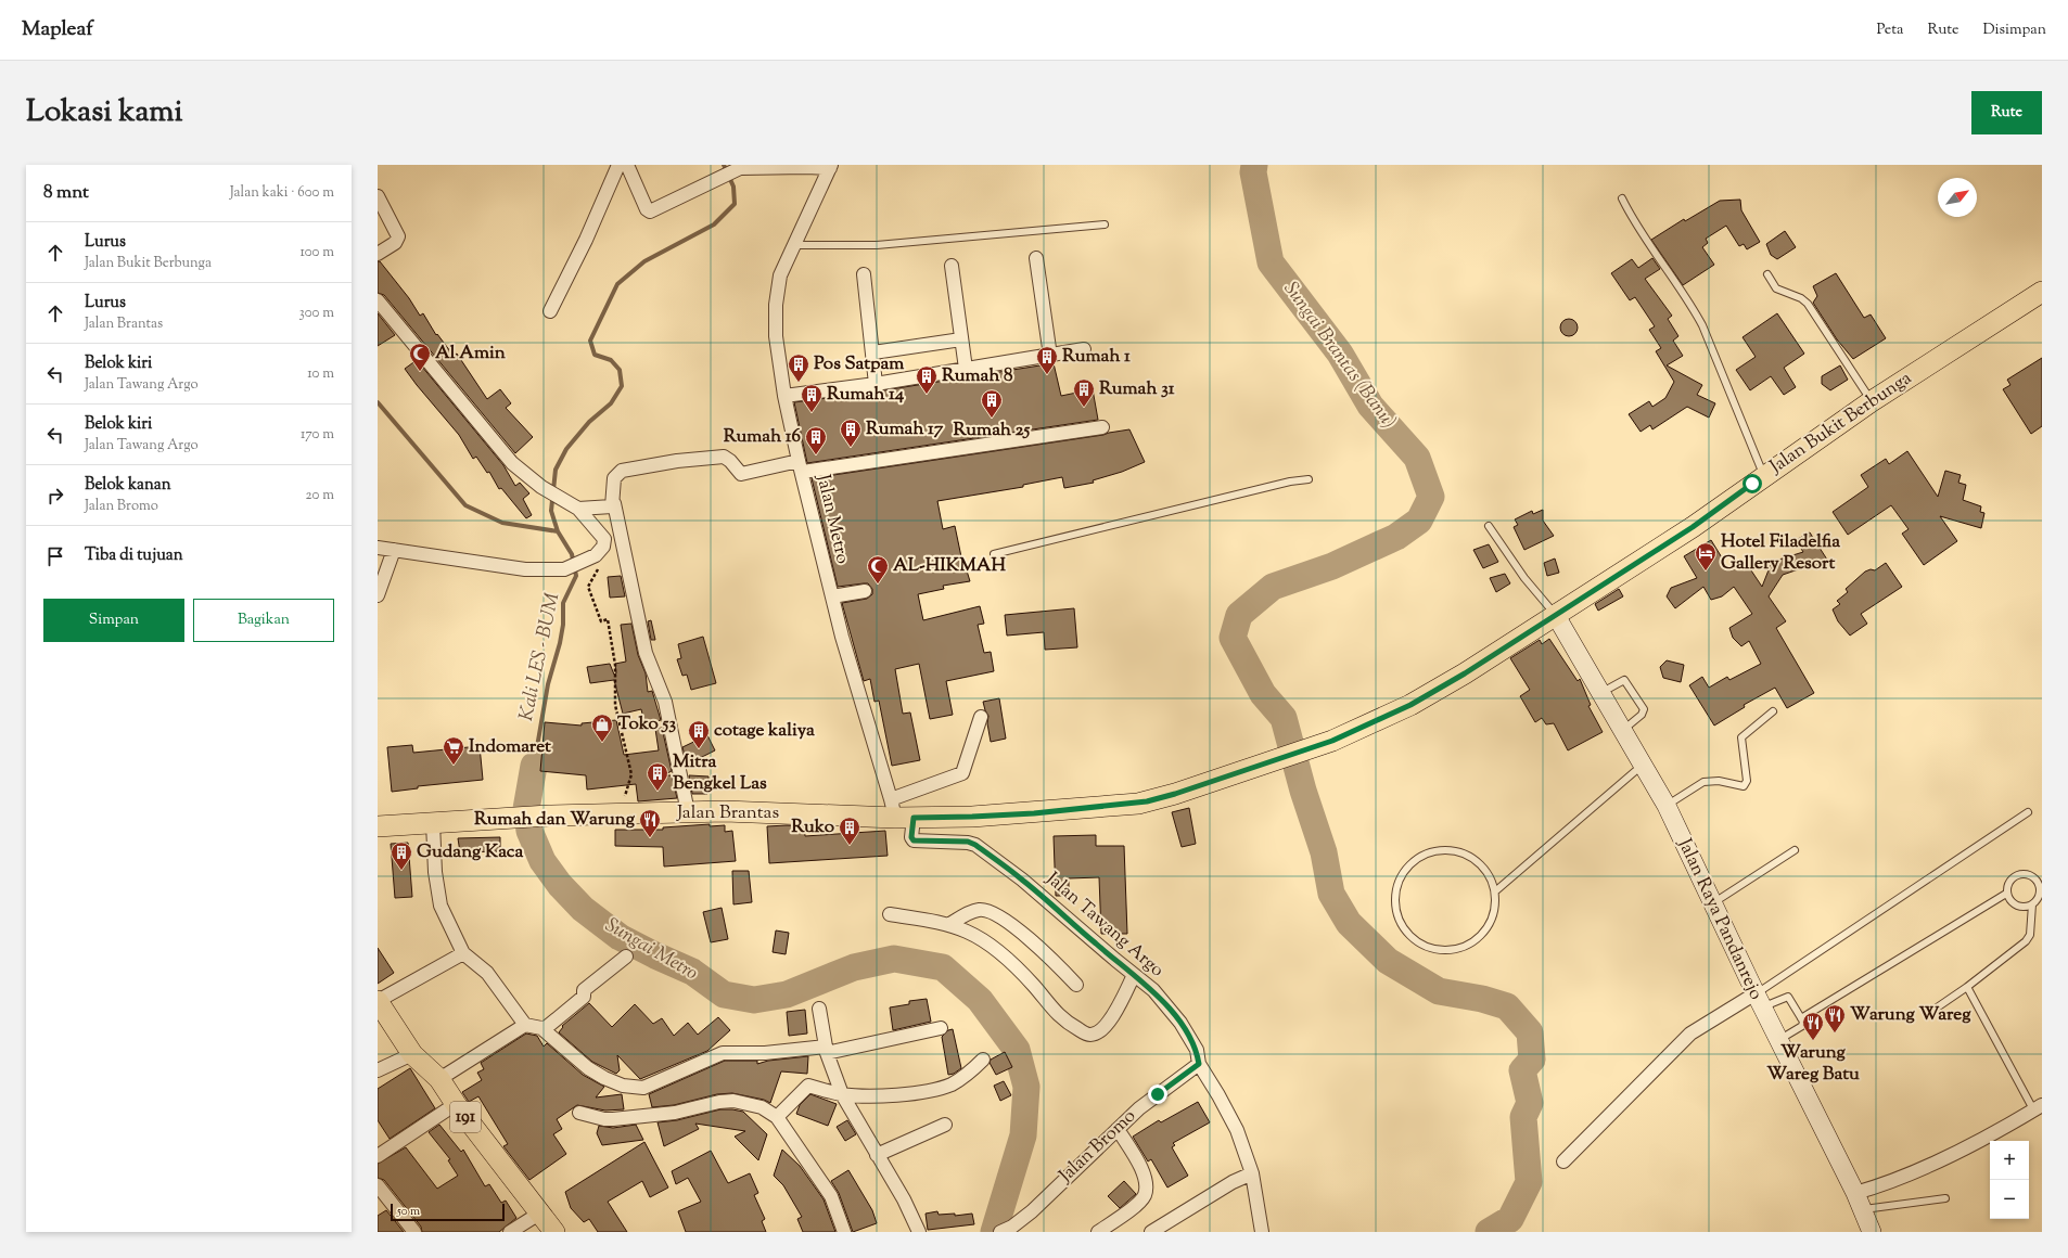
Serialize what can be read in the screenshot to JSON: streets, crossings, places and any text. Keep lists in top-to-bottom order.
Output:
{
  "streets": {
    "main road": [
      "Jalan Bukit Berbunga",
      "Jalan Brantas",
      "Jalan Raya Pandanrejo",
      "191"
    ],
    "street": ["Jalan Metro", "Jalan Tawang Argo", "Jalan Bromo"]
  },
  "crossings": [
    ["Jalan Bukit Berbunga", "Jalan Brantas"],
    ["Jalan Bukit Berbunga", "Jalan Raya Pandanrejo"],
    ["Jalan Metro", "Jalan Brantas"],
    ["Jalan Metro", "Jalan Tawang Argo"],
    ["Jalan Brantas", "Jalan Raya Pandanrejo"],
    ["Jalan Brantas", "Jalan Tawang Argo"],
    ["Jalan Tawang Argo", "Jalan Bromo"]
  ],
  "water": ["Sungai Brantas (Banu)", "Kali LES - BUM", "Sungai Metro"],
  "places": {
    "mosque": ["Al Amin", "AL-HIKMAH"],
    "building": [
      "Rumah 1",
      "Pos Satpam",
      "Rumah 8",
      "Rumah 31",
      "Rumah 14",
      "Rumah 25",
      "Rumah 17",
      "Rumah 16",
      "cotage kaliya",
      "Mitra Bengkel Las",
      "Ruko",
      "Gudang Kaca"
    ],
    "hotel": ["Hotel Filadelfia Gallery Resort"],
    "shop": ["Toko 53"],
    "supermarket": ["Indomaret"],
    "restaurant": ["Rumah dan Warung", "Warung Wareg", "Warung Wareg Batu"]
  },
  "scale_bar": "50 m",
  "north": "top right",
  "page": {
    "header": "Mapleaf",
    "nav": ["Peta", "Rute", "Disimpan"],
    "title": "Lokasi kami",
    "buttons": [
      "Rute",
      ["Simpan", "Bagikan"]
    ],
    "heading": ["8 mnt", "Jalan kaki · 600 m"],
    "list": [
      ["Lurus", "Jalan Bukit Berbunga", "100 m"],
      ["Lurus", "Jalan Brantas", "300 m"],
      ["Belok kiri", "Jalan Tawang Argo", "10 m"],
      ["Belok kiri", "Jalan Tawang Argo", "170 m"],
      ["Belok kanan", "Jalan Bromo", "20 m"],
      "Tiba di tujuan"
    ],
    "map_buttons": ["+", "−"],
    "scale": "50 m"
  }
}
